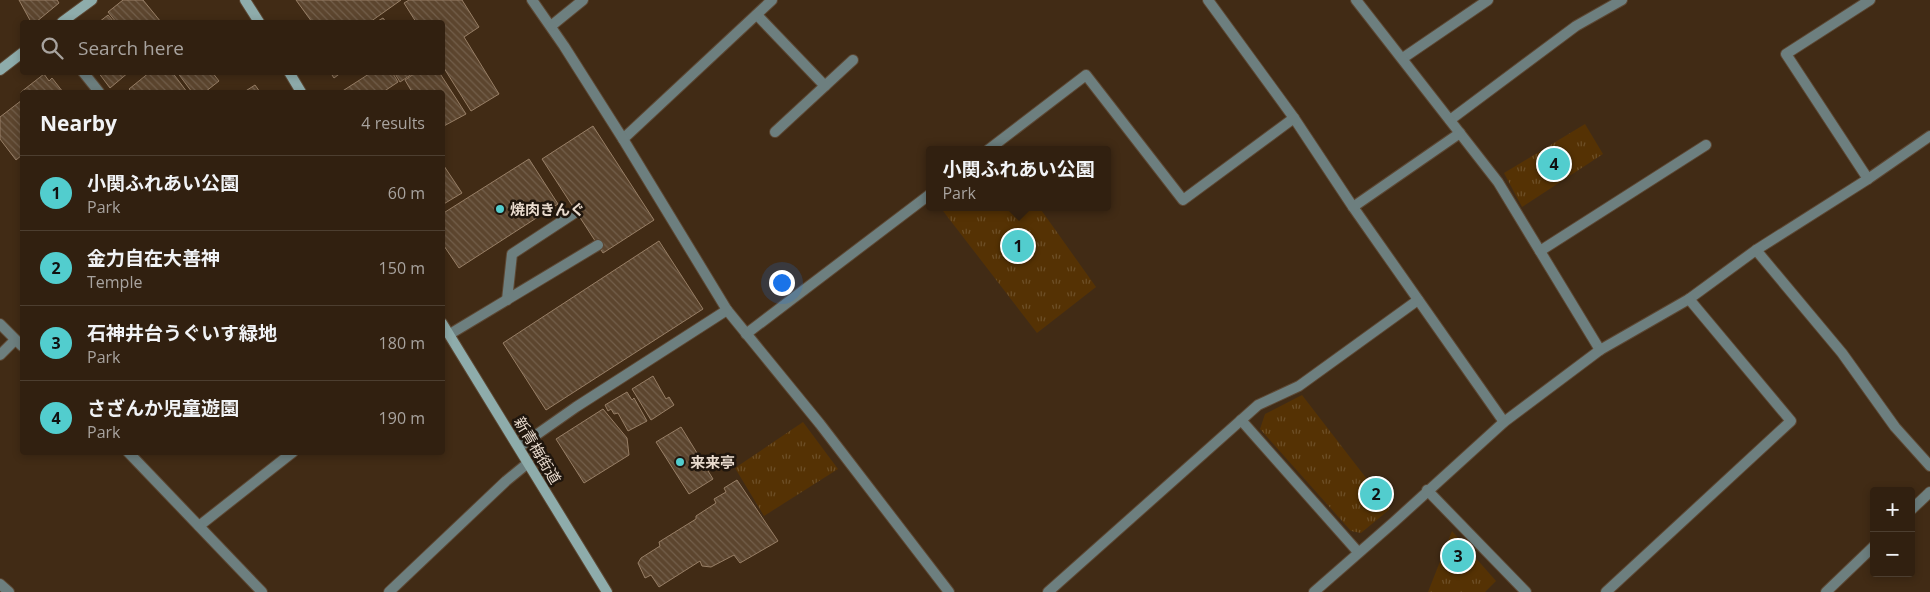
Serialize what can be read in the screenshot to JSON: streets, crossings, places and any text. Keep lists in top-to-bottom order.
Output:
{
  "streets": {
    "main road": ["新青梅街道"]
  },
  "places": ["焼肉きんぐ", "来来亭"],
  "page": {
    "search": "Search here",
    "heading": ["Nearby", "4 results"],
    "popup": ["小関ふれあい公園", "Park"],
    "pins": [
      "4",
      "1",
      "2",
      "3"
    ],
    "list": [
      {
        "mark": "1",
        "name": "小関ふれあい公園",
        "note": "Park",
        "value": "60 m"
      },
      {
        "mark": "2",
        "name": "金力自在大善神",
        "note": "Temple",
        "value": "150 m"
      },
      {
        "mark": "3",
        "name": "石神井台うぐいす緑地",
        "note": "Park",
        "value": "180 m"
      },
      {
        "mark": "4",
        "name": "さざんか児童遊園",
        "note": "Park",
        "value": "190 m"
      }
    ],
    "map_buttons": ["+", "−"]
  }
}
